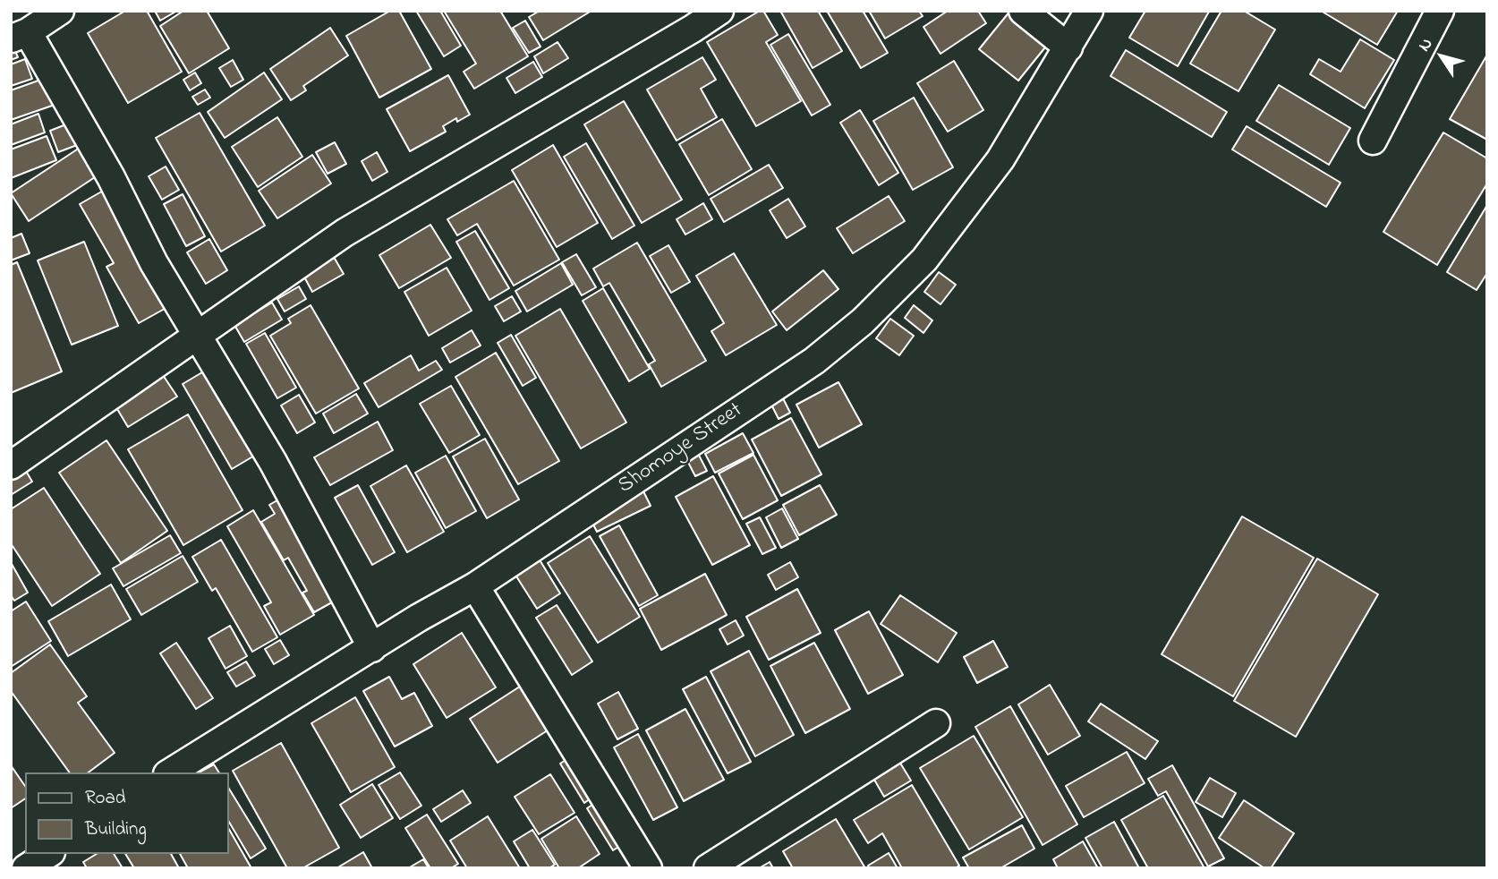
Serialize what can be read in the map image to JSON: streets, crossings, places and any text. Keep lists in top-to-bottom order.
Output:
{
  "streets": {
    "street": ["Shomoye Street"]
  },
  "legend": ["Road", "Building"],
  "north": "top left"
}
